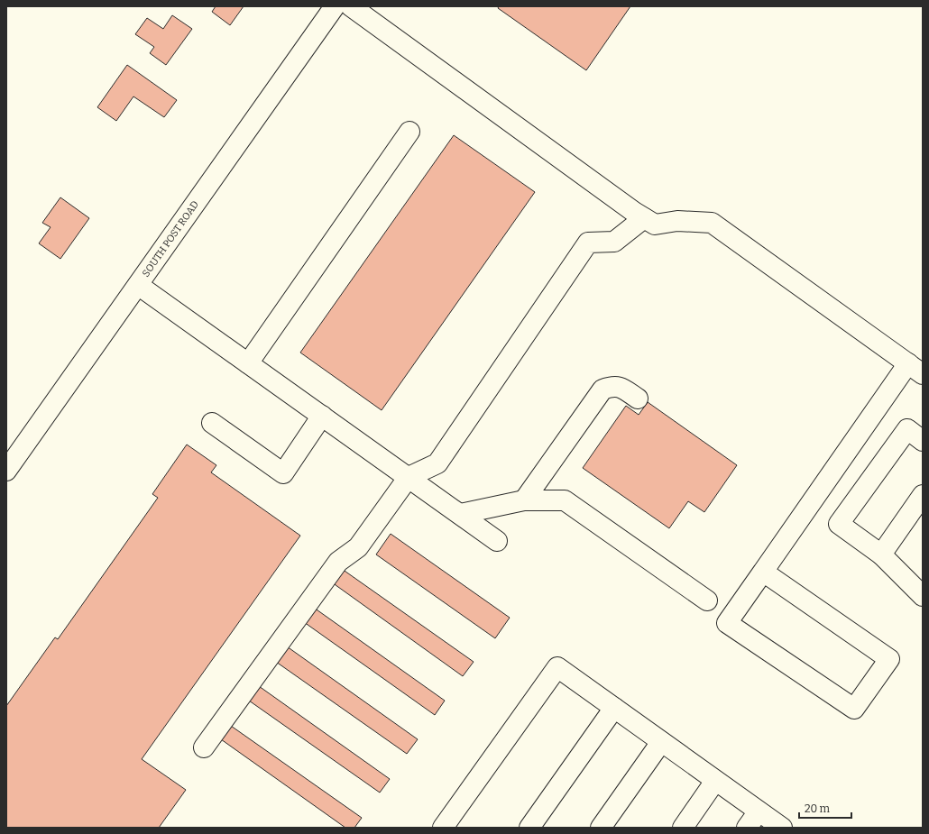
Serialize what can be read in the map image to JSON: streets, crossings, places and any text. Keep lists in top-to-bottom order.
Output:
{
  "streets": {
    "main road": ["SOUTH POST ROAD"]
  },
  "scale_bar": "20 m"
}
